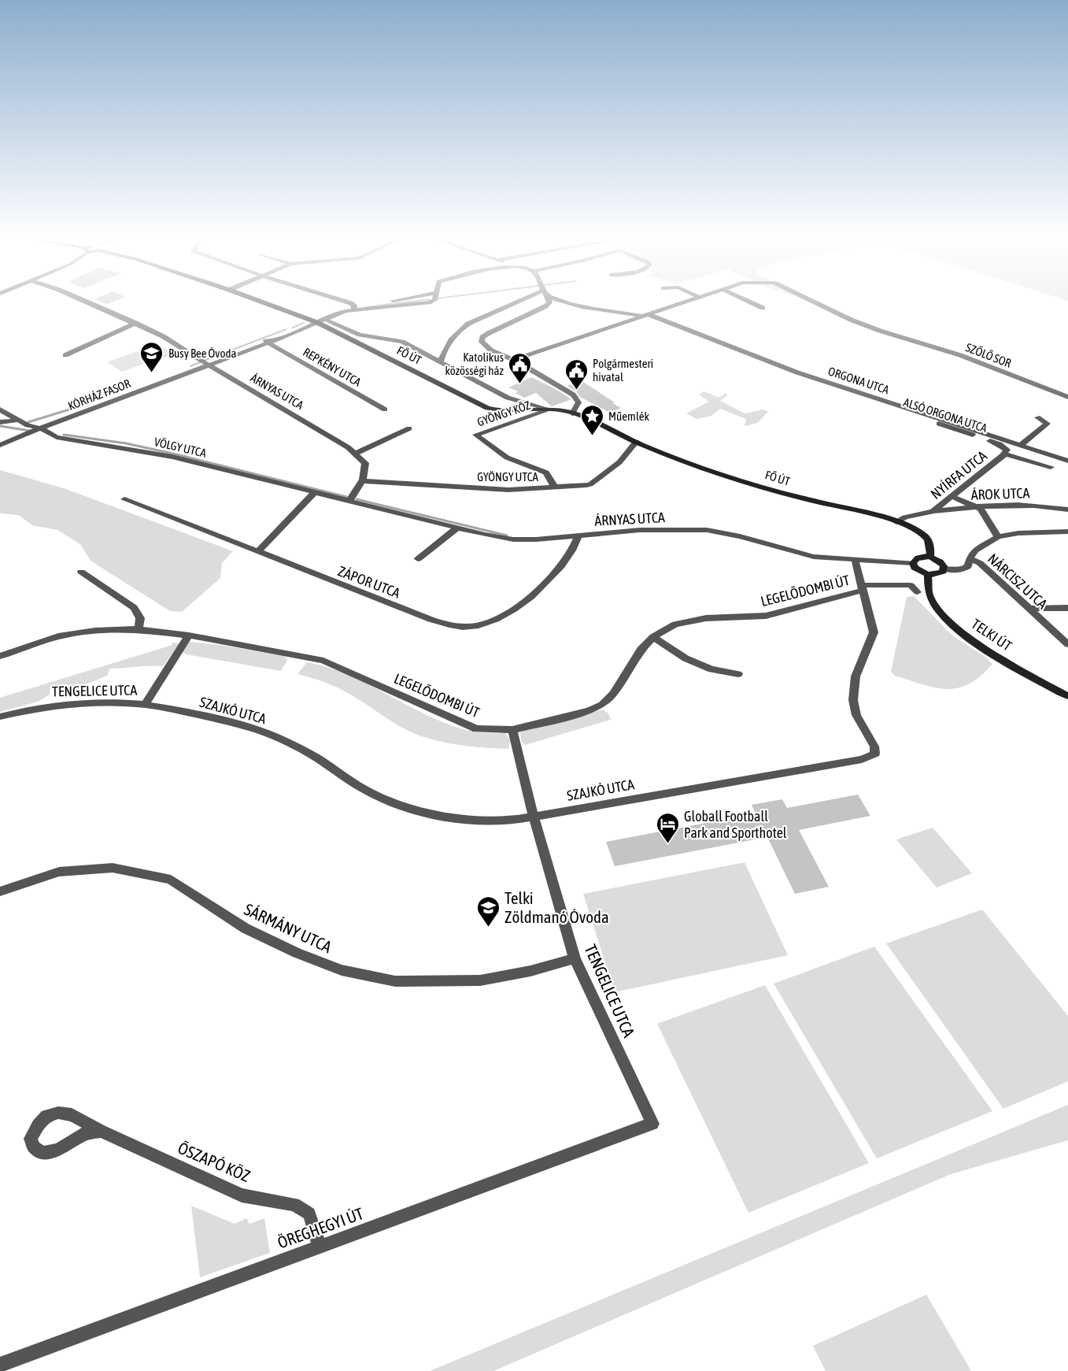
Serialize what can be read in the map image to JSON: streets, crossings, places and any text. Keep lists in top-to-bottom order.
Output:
{
  "streets": {
    "main road": ["FŐ ÚT", "TELKI ÚT"],
    "street": [
      "SZŐLŐ SOR",
      "REPKÉNY UTCA",
      "ORGONA UTCA",
      "ÁRNYAS UTCA",
      "KÓRHÁZ FASOR",
      "GYÖNGY KÖZ",
      "ALSÓ ORGONA UTCA",
      "VÖLGY UTCA",
      "NYÍRFA UTCA",
      "GYÖNGY UTCA",
      "ÁROK UTCA",
      "NÁRCISZ UTCA",
      "ZÁPOR UTCA",
      "LEGELŐDOMBI ÚT",
      "TENGELICE UTCA",
      "SZAJKÓ UTCA",
      "SÁRMÁNY UTCA",
      "ŐSZAPÓ KÖZ",
      "ÖREGHEGYI ÚT"
    ]
  },
  "crossings": [
    ["FŐ ÚT", "KÓRHÁZ FASOR"],
    ["FŐ ÚT", "GYÖNGY KÖZ"],
    ["FŐ ÚT", "NYÍRFA UTCA"],
    ["FŐ ÚT", "GYÖNGY UTCA"],
    ["SZŐLŐ SOR", "ORGONA UTCA"],
    ["REPKÉNY UTCA", "KÓRHÁZ FASOR"],
    ["ORGONA UTCA", "ALSÓ ORGONA UTCA"],
    ["ÁRNYAS UTCA", "KÓRHÁZ FASOR"],
    ["ÁRNYAS UTCA", "VÖLGY UTCA"],
    ["ÁRNYAS UTCA", "ZÁPOR UTCA"],
    ["ÁRNYAS UTCA", "SZAJKÓ UTCA"],
    ["KÓRHÁZ FASOR", "VÖLGY UTCA"],
    ["GYÖNGY KÖZ", "GYÖNGY UTCA"],
    ["ALSÓ ORGONA UTCA", "NYÍRFA UTCA"],
    ["NYÍRFA UTCA", "ÁROK UTCA"],
    ["LEGELŐDOMBI ÚT", "TENGELICE UTCA"],
    ["LEGELŐDOMBI ÚT", "SZAJKÓ UTCA"],
    ["TENGELICE UTCA", "SZAJKÓ UTCA"],
    ["TENGELICE UTCA", "SÁRMÁNY UTCA"],
    ["TENGELICE UTCA", "ÖREGHEGYI ÚT"],
    ["ŐSZAPÓ KÖZ", "ÖREGHEGYI ÚT"]
  ],
  "places": {
    "school or university": ["Busy Bee Óvoda", "Telki Zöldmanó Óvoda"],
    "public building": ["Katolikus közösségi ház", "Polgármesteri hivatal"],
    "place": ["Műemlék"],
    "hotel": ["Globall Football Park and Sporthotel"]
  }
}
